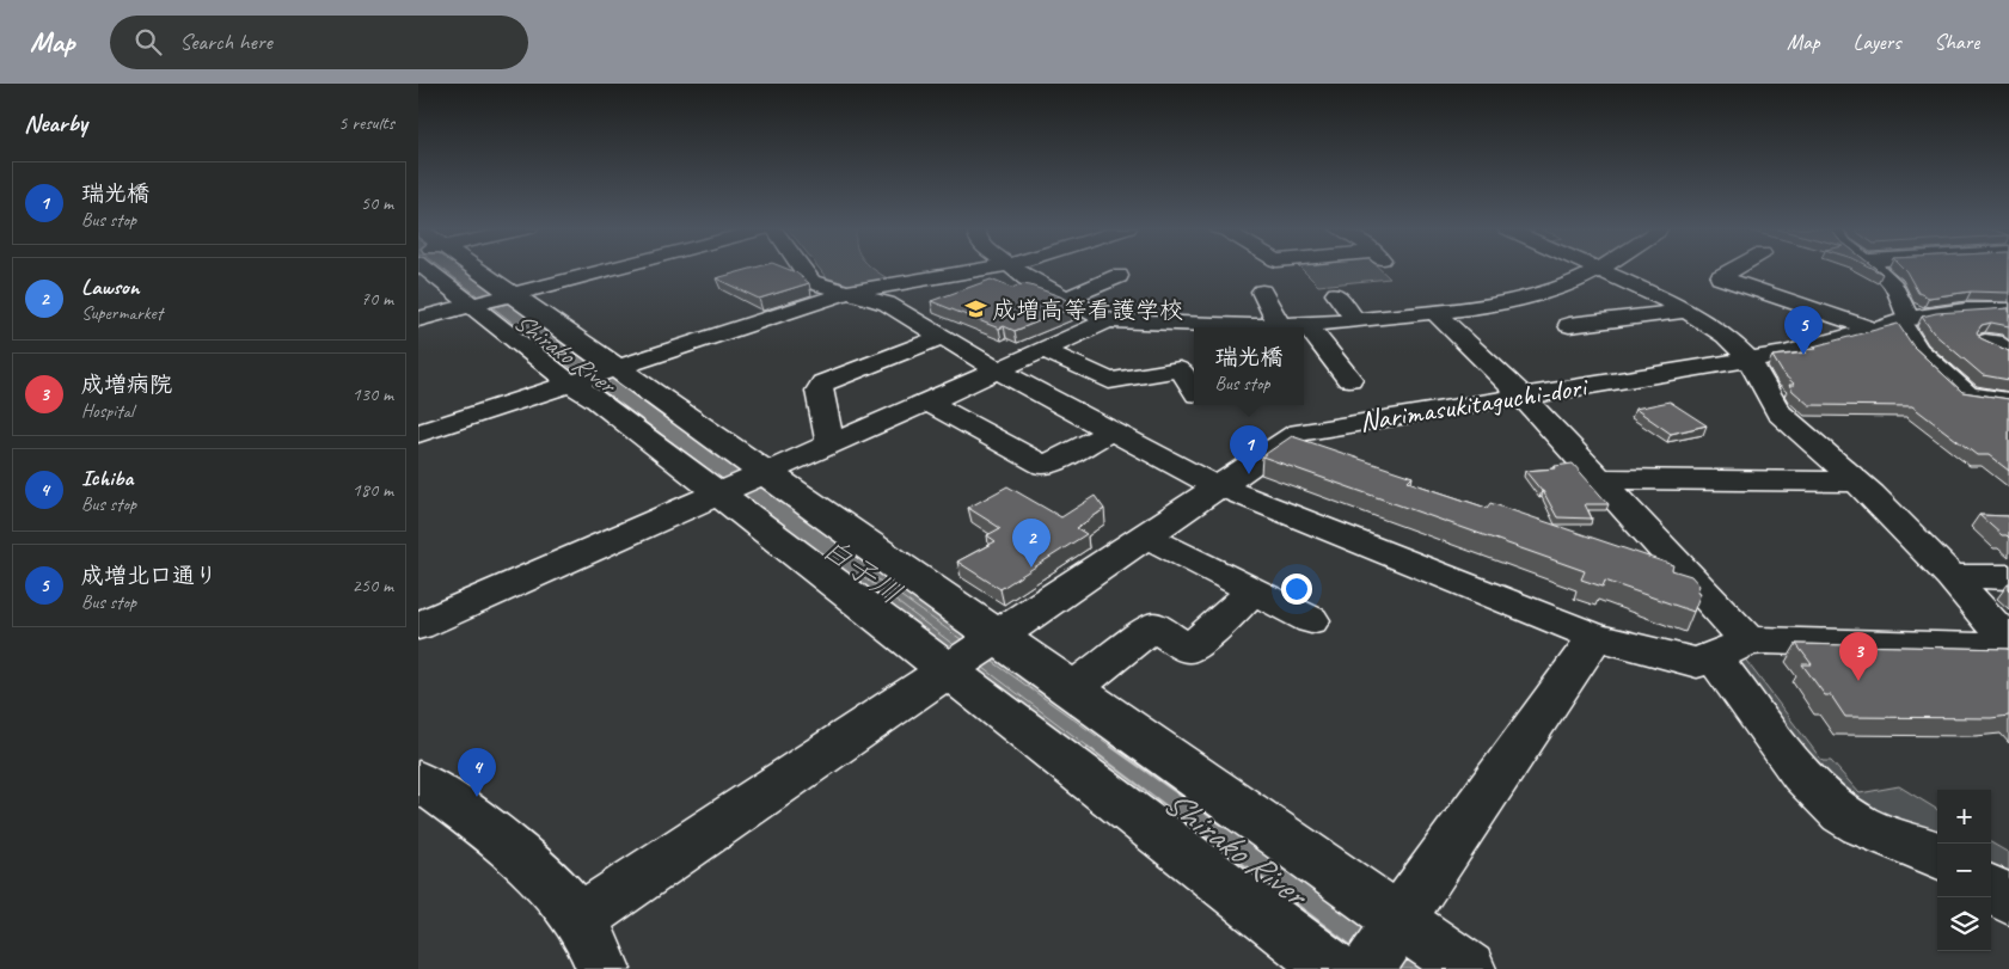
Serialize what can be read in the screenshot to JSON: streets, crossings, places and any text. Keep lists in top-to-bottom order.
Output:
{
  "streets": {
    "street": ["Narimasukitaguchi-dori"]
  },
  "water": ["Shirako River", "白子川"],
  "places": {
    "school or university": ["成増高等看護学校"]
  },
  "page": {
    "header": "Map",
    "search": "Search here",
    "nav": ["Map", "Layers", "Share"],
    "heading": ["Nearby", "5 results"],
    "list": [
      {
        "mark": "1",
        "name": "瑞光橋",
        "note": "Bus stop",
        "value": "50 m"
      },
      {
        "mark": "2",
        "name": "Lawson",
        "note": "Supermarket",
        "value": "70 m"
      },
      {
        "mark": "3",
        "name": "成増病院",
        "note": "Hospital",
        "value": "130 m"
      },
      {
        "mark": "4",
        "name": "Ichiba",
        "note": "Bus stop",
        "value": "180 m"
      },
      {
        "mark": "5",
        "name": "成増北口通り",
        "note": "Bus stop",
        "value": "250 m"
      }
    ],
    "pins": [
      "5",
      "1",
      "2",
      "3",
      "4"
    ],
    "popup": ["瑞光橋", "Bus stop"],
    "map_buttons": ["+", "−"]
  }
}
